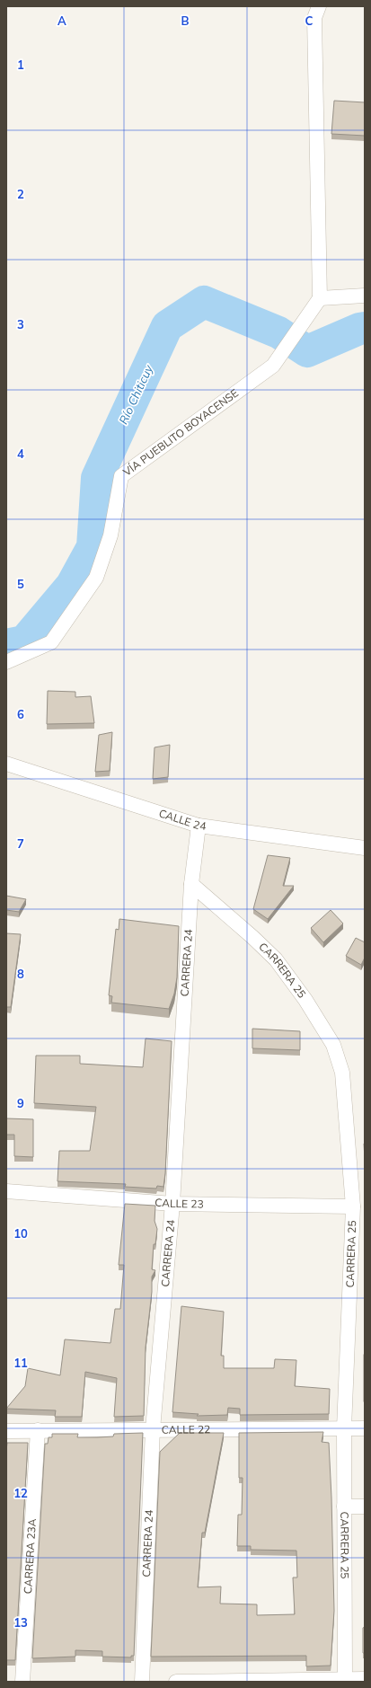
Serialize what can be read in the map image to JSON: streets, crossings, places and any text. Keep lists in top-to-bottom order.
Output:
{
  "streets": {
    "street": [
      "VÍA PUEBLITO BOYACENSE",
      "CALLE 24",
      "CARRERA 24",
      "CARRERA 25",
      "CALLE 23",
      "CALLE 22",
      "CARRERA 23A"
    ]
  },
  "crossings": [
    ["CALLE 24", "CARRERA 24"],
    ["CARRERA 24", "CARRERA 25"],
    ["CARRERA 24", "CALLE 23"],
    ["CARRERA 24", "CALLE 22"],
    ["CARRERA 25", "CALLE 23"],
    ["CARRERA 25", "CALLE 22"],
    ["CALLE 22", "CARRERA 23A"]
  ],
  "water": ["Río Chiticuy"],
  "grid": {
    "columns": ["A", "B", "C"],
    "rows": [
      "1",
      "2",
      "3",
      "4",
      "5",
      "6",
      "7",
      "8",
      "9",
      "10",
      "11",
      "12",
      "13"
    ]
  }
}
